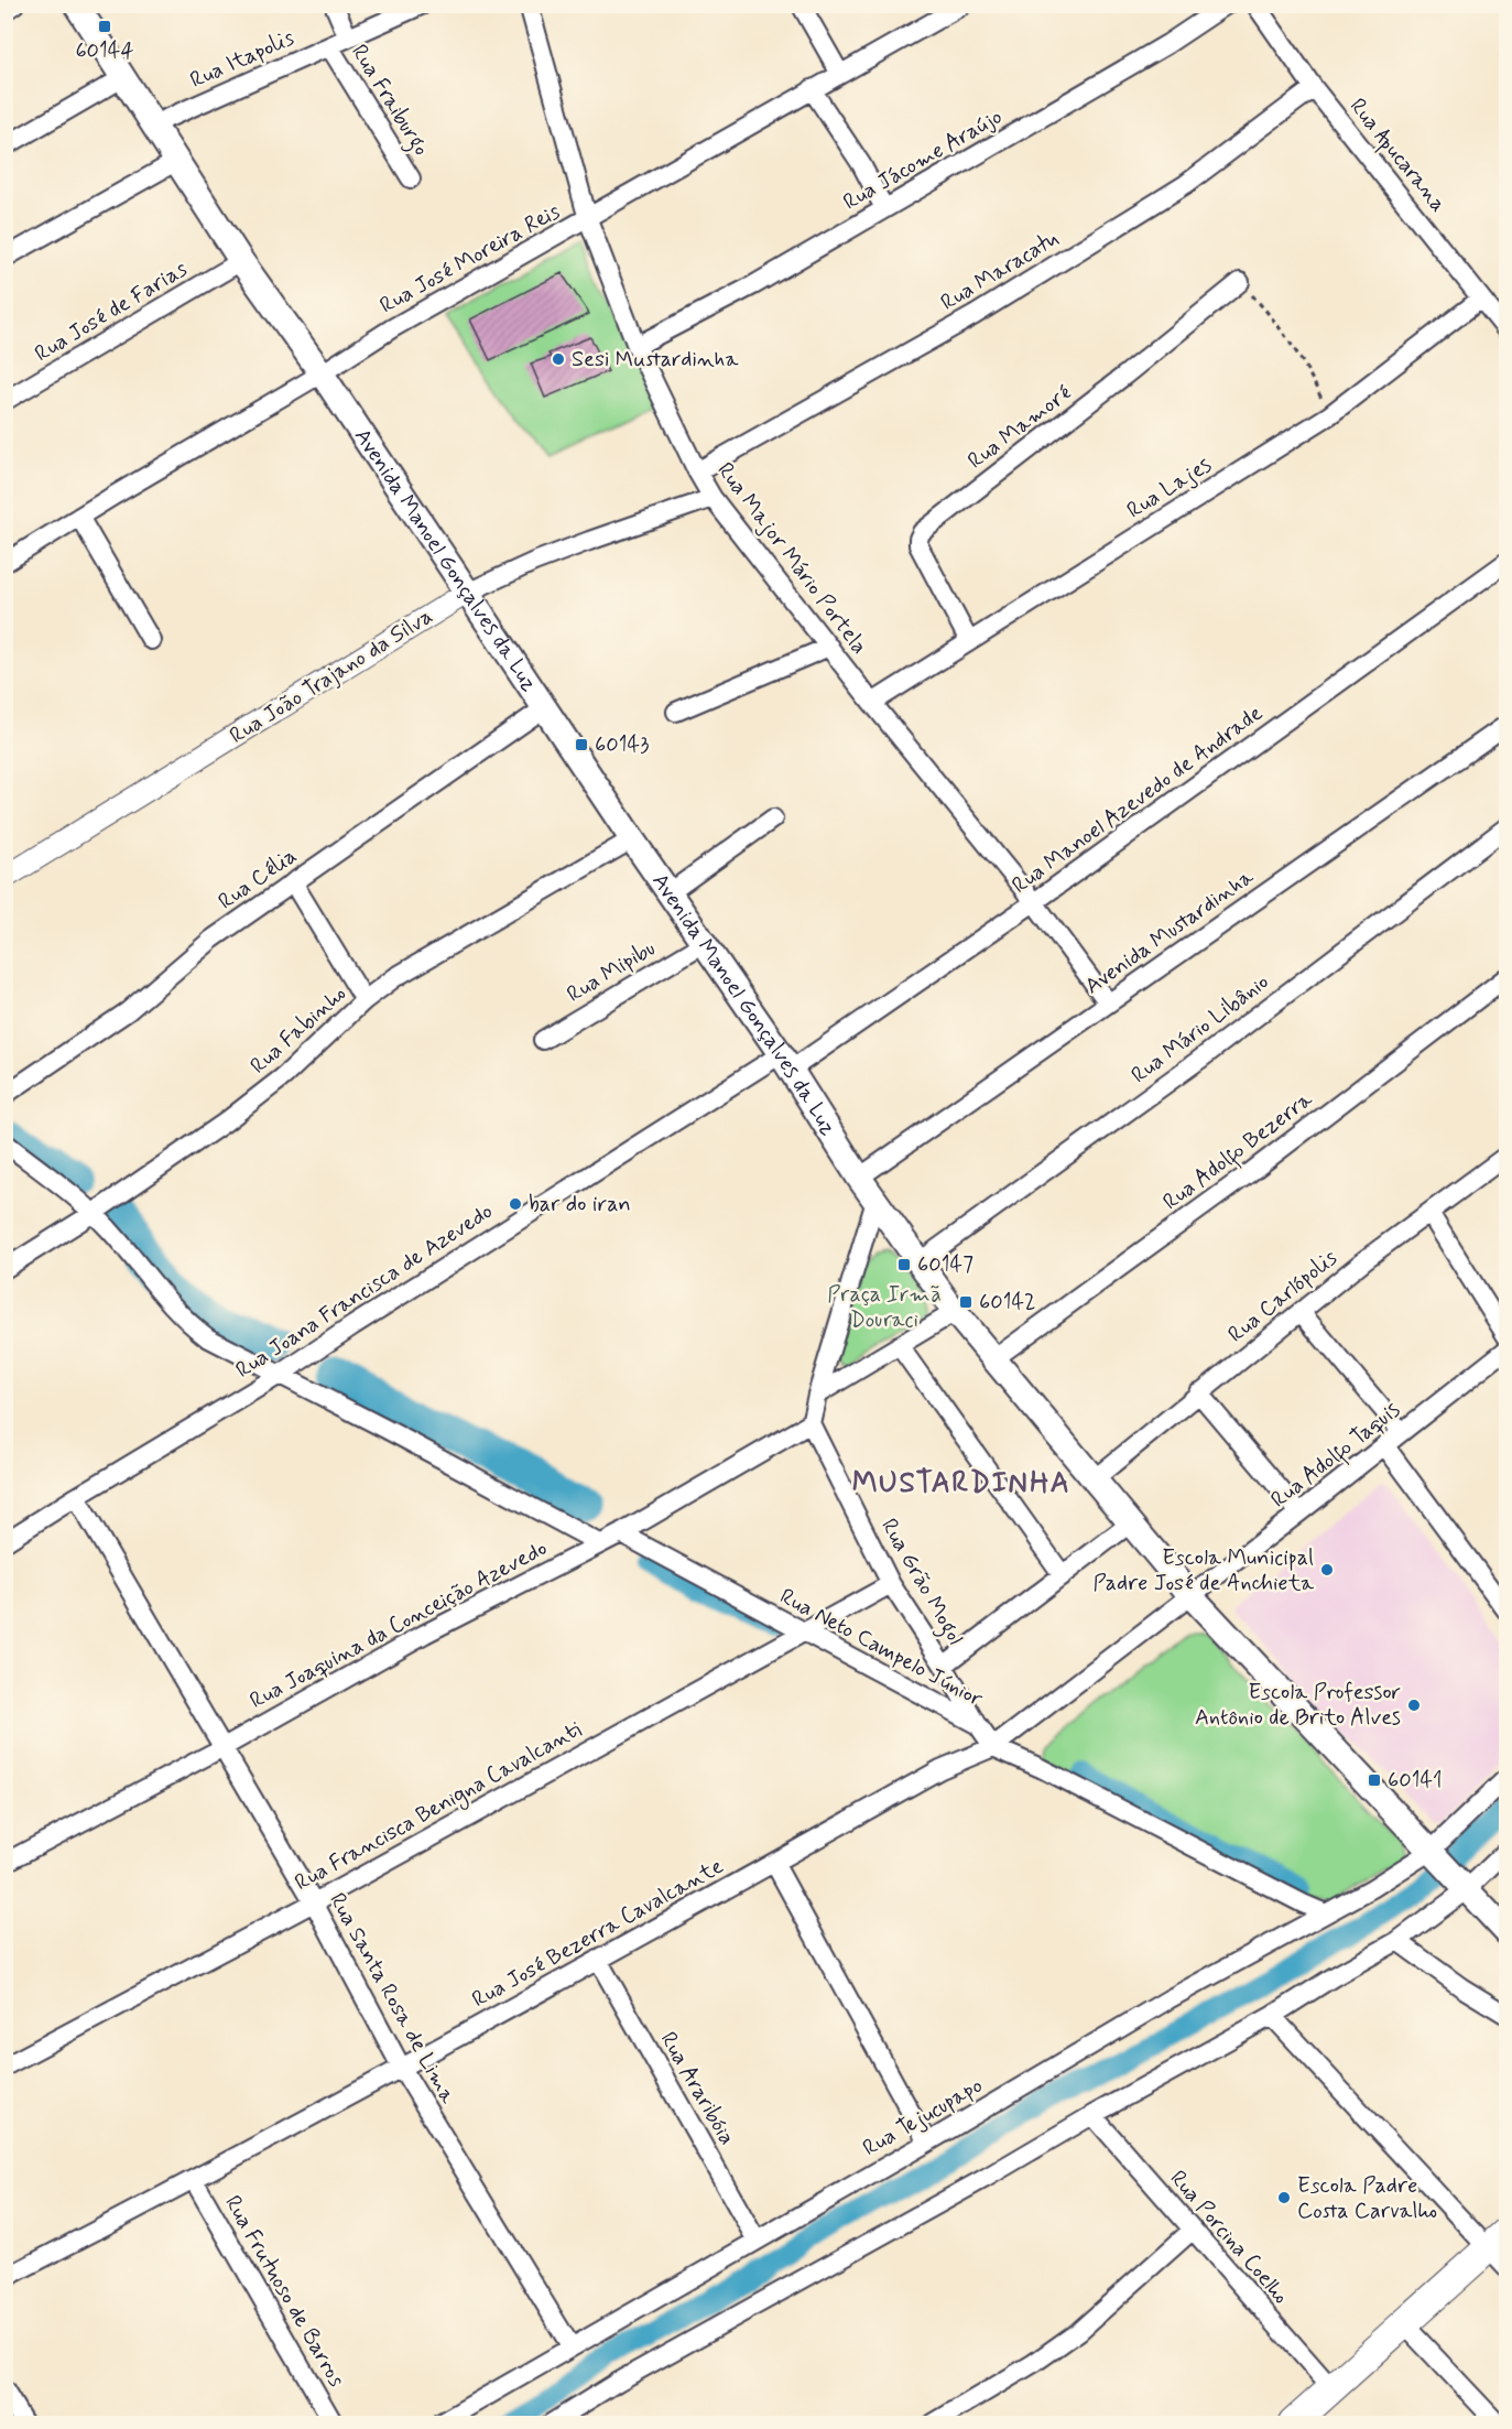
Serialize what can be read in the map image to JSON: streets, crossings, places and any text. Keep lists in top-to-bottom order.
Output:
{
  "streets": {
    "main road": ["Avenida Manoel Gonçalves da Luz"],
    "street": [
      "Rua Itapolis",
      "Rua Fraiburgo",
      "Rua Apucarana",
      "Rua Jácome Araújo",
      "Rua José Moreira Reis",
      "Rua Maracatu",
      "Rua José de Farias",
      "Rua Mamoré",
      "Rua Lajes",
      "Rua Major Mário Portela",
      "Rua João Trajano da Silva",
      "Rua Manoel Azevedo de Andrade",
      "Rua Célia",
      "Avenida Mustardinha",
      "Rua Mipibu",
      "Rua Mário Libânio",
      "Rua Fabinho",
      "Rua Adolfo Bezerra",
      "Rua Joana Francisca de Azevedo",
      "Rua Carlópolis",
      "Rua Adolfo Taquis",
      "Rua Grão Mogol",
      "Rua Joaquina da Conceição Azevedo",
      "Rua Neto Campelo Júnior",
      "Rua Francisca Benigna Cavalcanti",
      "Rua José Bezerra Cavalcante",
      "Rua Santa Rosa de Lima",
      "Rua Araribóia",
      "Rua Tejucupapo",
      "Rua Porcina Coelho",
      "Rua Frutuoso de Barros"
    ]
  },
  "crossings": [
    ["Rua Itapolis", "Rua Fraiburgo"],
    ["Rua Itapolis", "Avenida Manoel Gonçalves da Luz"],
    ["Rua Apucarana", "Rua Maracatu"],
    ["Rua Apucarana", "Rua Lajes"],
    ["Rua Jácome Araújo", "Rua Major Mário Portela"],
    ["Rua José Moreira Reis", "Rua Major Mário Portela"],
    ["Rua José Moreira Reis", "Avenida Manoel Gonçalves da Luz"],
    ["Rua Maracatu", "Rua Major Mário Portela"],
    ["Rua José de Farias", "Avenida Manoel Gonçalves da Luz"],
    ["Rua Mamoré", "Rua Lajes"],
    ["Rua Lajes", "Rua Major Mário Portela"],
    ["Rua Major Mário Portela", "Rua João Trajano da Silva"],
    ["Rua Major Mário Portela", "Rua Manoel Azevedo de Andrade"],
    ["Rua Major Mário Portela", "Avenida Mustardinha"],
    ["Avenida Manoel Gonçalves da Luz", "Rua João Trajano da Silva"],
    ["Avenida Manoel Gonçalves da Luz", "Rua Manoel Azevedo de Andrade"],
    ["Avenida Manoel Gonçalves da Luz", "Rua Célia"],
    ["Avenida Manoel Gonçalves da Luz", "Avenida Mustardinha"],
    ["Avenida Manoel Gonçalves da Luz", "Rua Mipibu"],
    ["Avenida Manoel Gonçalves da Luz", "Rua Mário Libânio"],
    ["Avenida Manoel Gonçalves da Luz", "Rua Fabinho"],
    ["Avenida Manoel Gonçalves da Luz", "Rua Adolfo Bezerra"],
    ["Avenida Manoel Gonçalves da Luz", "Rua Joana Francisca de Azevedo"],
    ["Avenida Manoel Gonçalves da Luz", "Rua Carlópolis"],
    ["Avenida Manoel Gonçalves da Luz", "Rua Adolfo Taquis"],
    ["Avenida Manoel Gonçalves da Luz", "Rua José Bezerra Cavalcante"],
    ["Avenida Manoel Gonçalves da Luz", "Rua Tejucupapo"],
    ["Rua Manoel Azevedo de Andrade", "Rua Joana Francisca de Azevedo"],
    ["Rua Joana Francisca de Azevedo", "Rua Santa Rosa de Lima"],
    ["Rua Adolfo Taquis", "Rua José Bezerra Cavalcante"],
    ["Rua Grão Mogol", "Rua Joaquina da Conceição Azevedo"],
    ["Rua Grão Mogol", "Rua Neto Campelo Júnior"],
    ["Rua Grão Mogol", "Rua Francisca Benigna Cavalcanti"],
    ["Rua Joaquina da Conceição Azevedo", "Rua Neto Campelo Júnior"],
    ["Rua Joaquina da Conceição Azevedo", "Rua Santa Rosa de Lima"],
    ["Rua Neto Campelo Júnior", "Rua Francisca Benigna Cavalcanti"],
    ["Rua Neto Campelo Júnior", "Rua José Bezerra Cavalcante"],
    ["Rua Francisca Benigna Cavalcanti", "Rua Santa Rosa de Lima"],
    ["Rua José Bezerra Cavalcante", "Rua Santa Rosa de Lima"],
    ["Rua José Bezerra Cavalcante", "Rua Araribóia"],
    ["Rua José Bezerra Cavalcante", "Rua Frutuoso de Barros"],
    ["Rua Santa Rosa de Lima", "Rua Tejucupapo"],
    ["Rua Araribóia", "Rua Tejucupapo"]
  ],
  "districts": ["MUSTARDINHA"],
  "parks": ["Praça Irmã Douraci"],
  "places": {
    "transit": [
      "60144",
      "60143",
      "60147",
      "60142",
      "60141"
    ],
    "other": [
      "Sesi Mustardinha",
      "bar do iran",
      "Escola Municipal Padre José de Anchieta",
      "Escola Professor Antônio de Brito Alves",
      "Escola Padre Costa Carvalho"
    ]
  }
}
